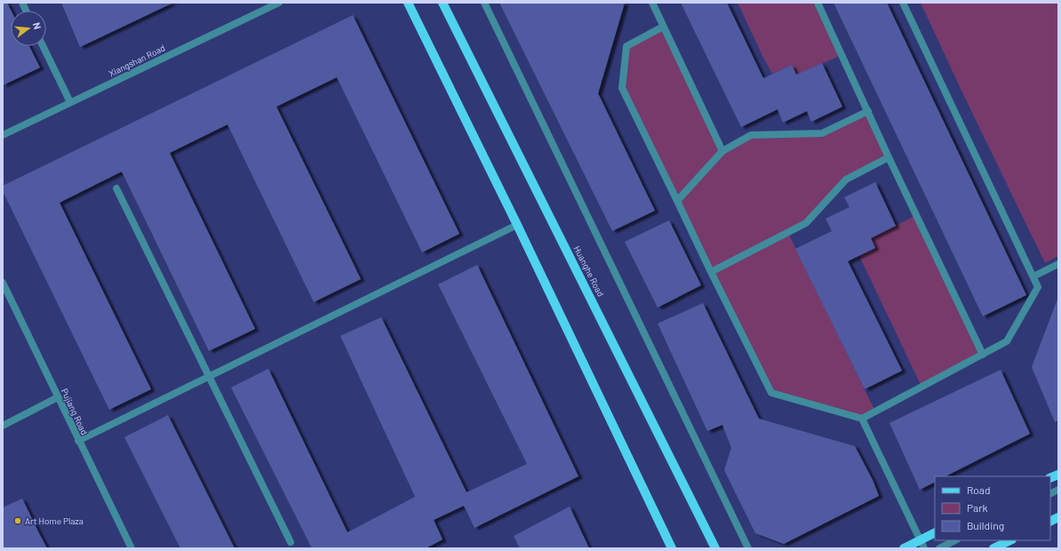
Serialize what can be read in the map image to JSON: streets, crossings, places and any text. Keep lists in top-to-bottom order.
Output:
{
  "streets": {
    "main road": ["Huanghe Road"],
    "street": ["Xiangshan Road", "Pujiang Road"]
  },
  "places": ["Art Home Plaza"],
  "legend": ["Road", "Park", "Building"],
  "north": "right"
}
